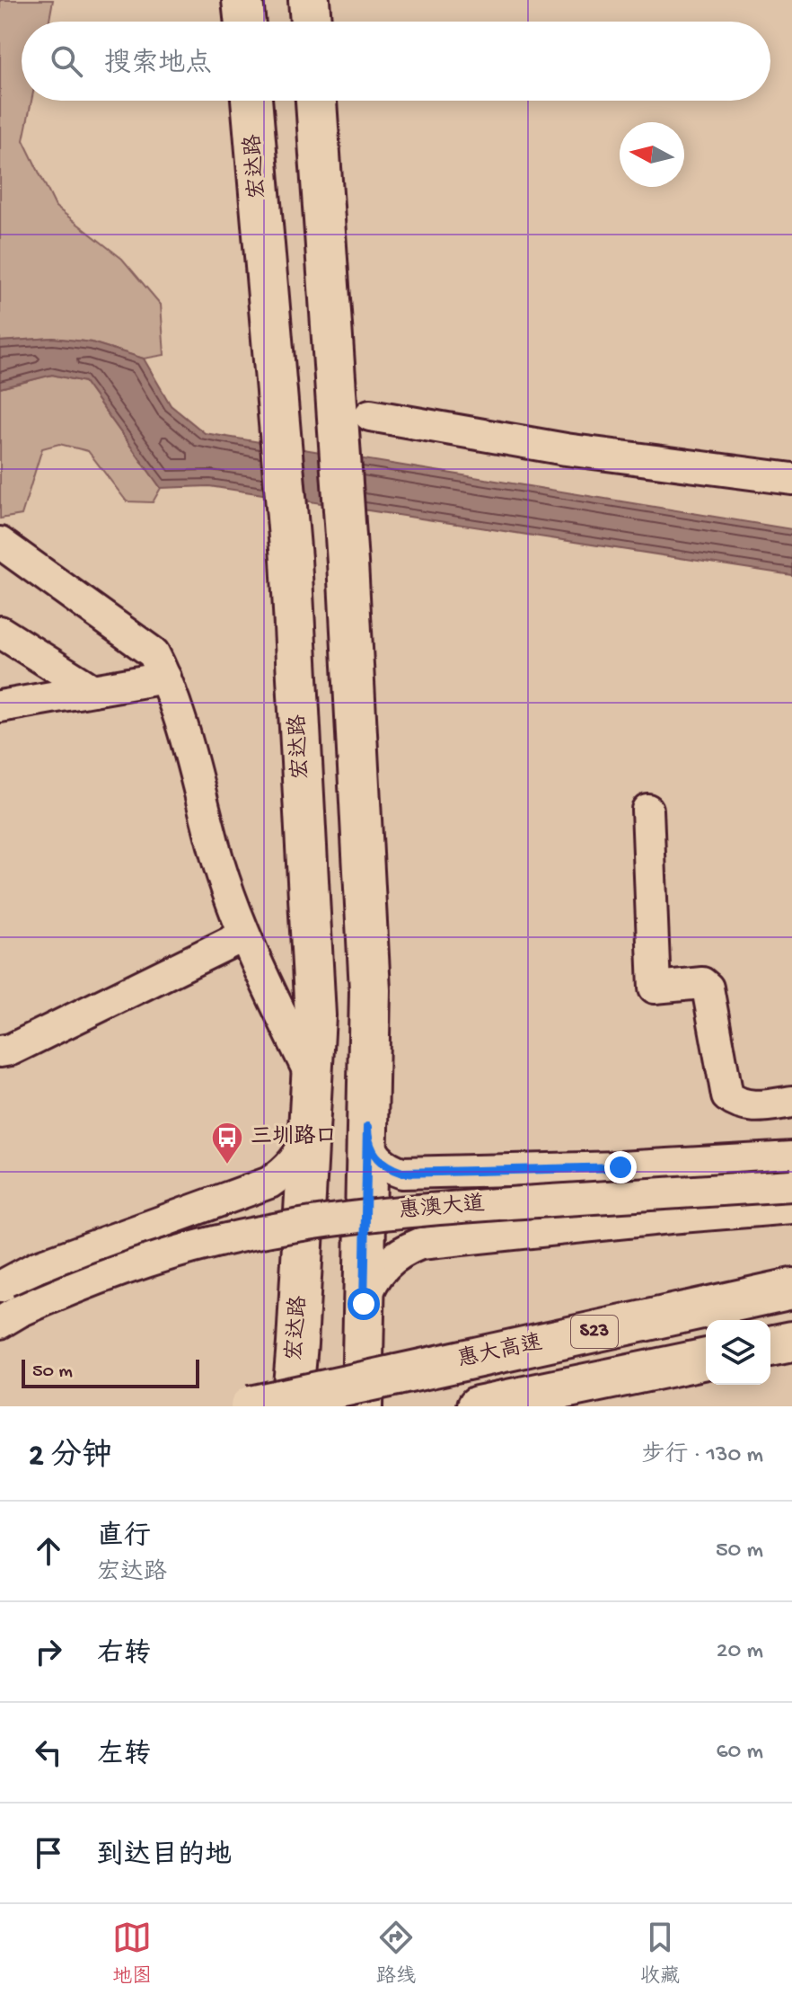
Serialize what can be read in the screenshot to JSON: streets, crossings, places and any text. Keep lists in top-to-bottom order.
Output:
{
  "streets": {
    "main road": ["宏达路", "S23", "惠大高速"],
    "street": ["惠澳大道"]
  },
  "places": {
    "bus stop": ["三圳路口"]
  },
  "scale_bar": "50 m",
  "north": "left",
  "page": {
    "search": "搜索地点",
    "scale": "50 m",
    "heading": ["2 分钟", "步行 · 130 m"],
    "list": [
      ["直行", "宏达路", "50 m"],
      ["右转", "20 m"],
      ["左转", "60 m"],
      "到达目的地"
    ],
    "nav": ["地图", "路线", "收藏"]
  }
}
